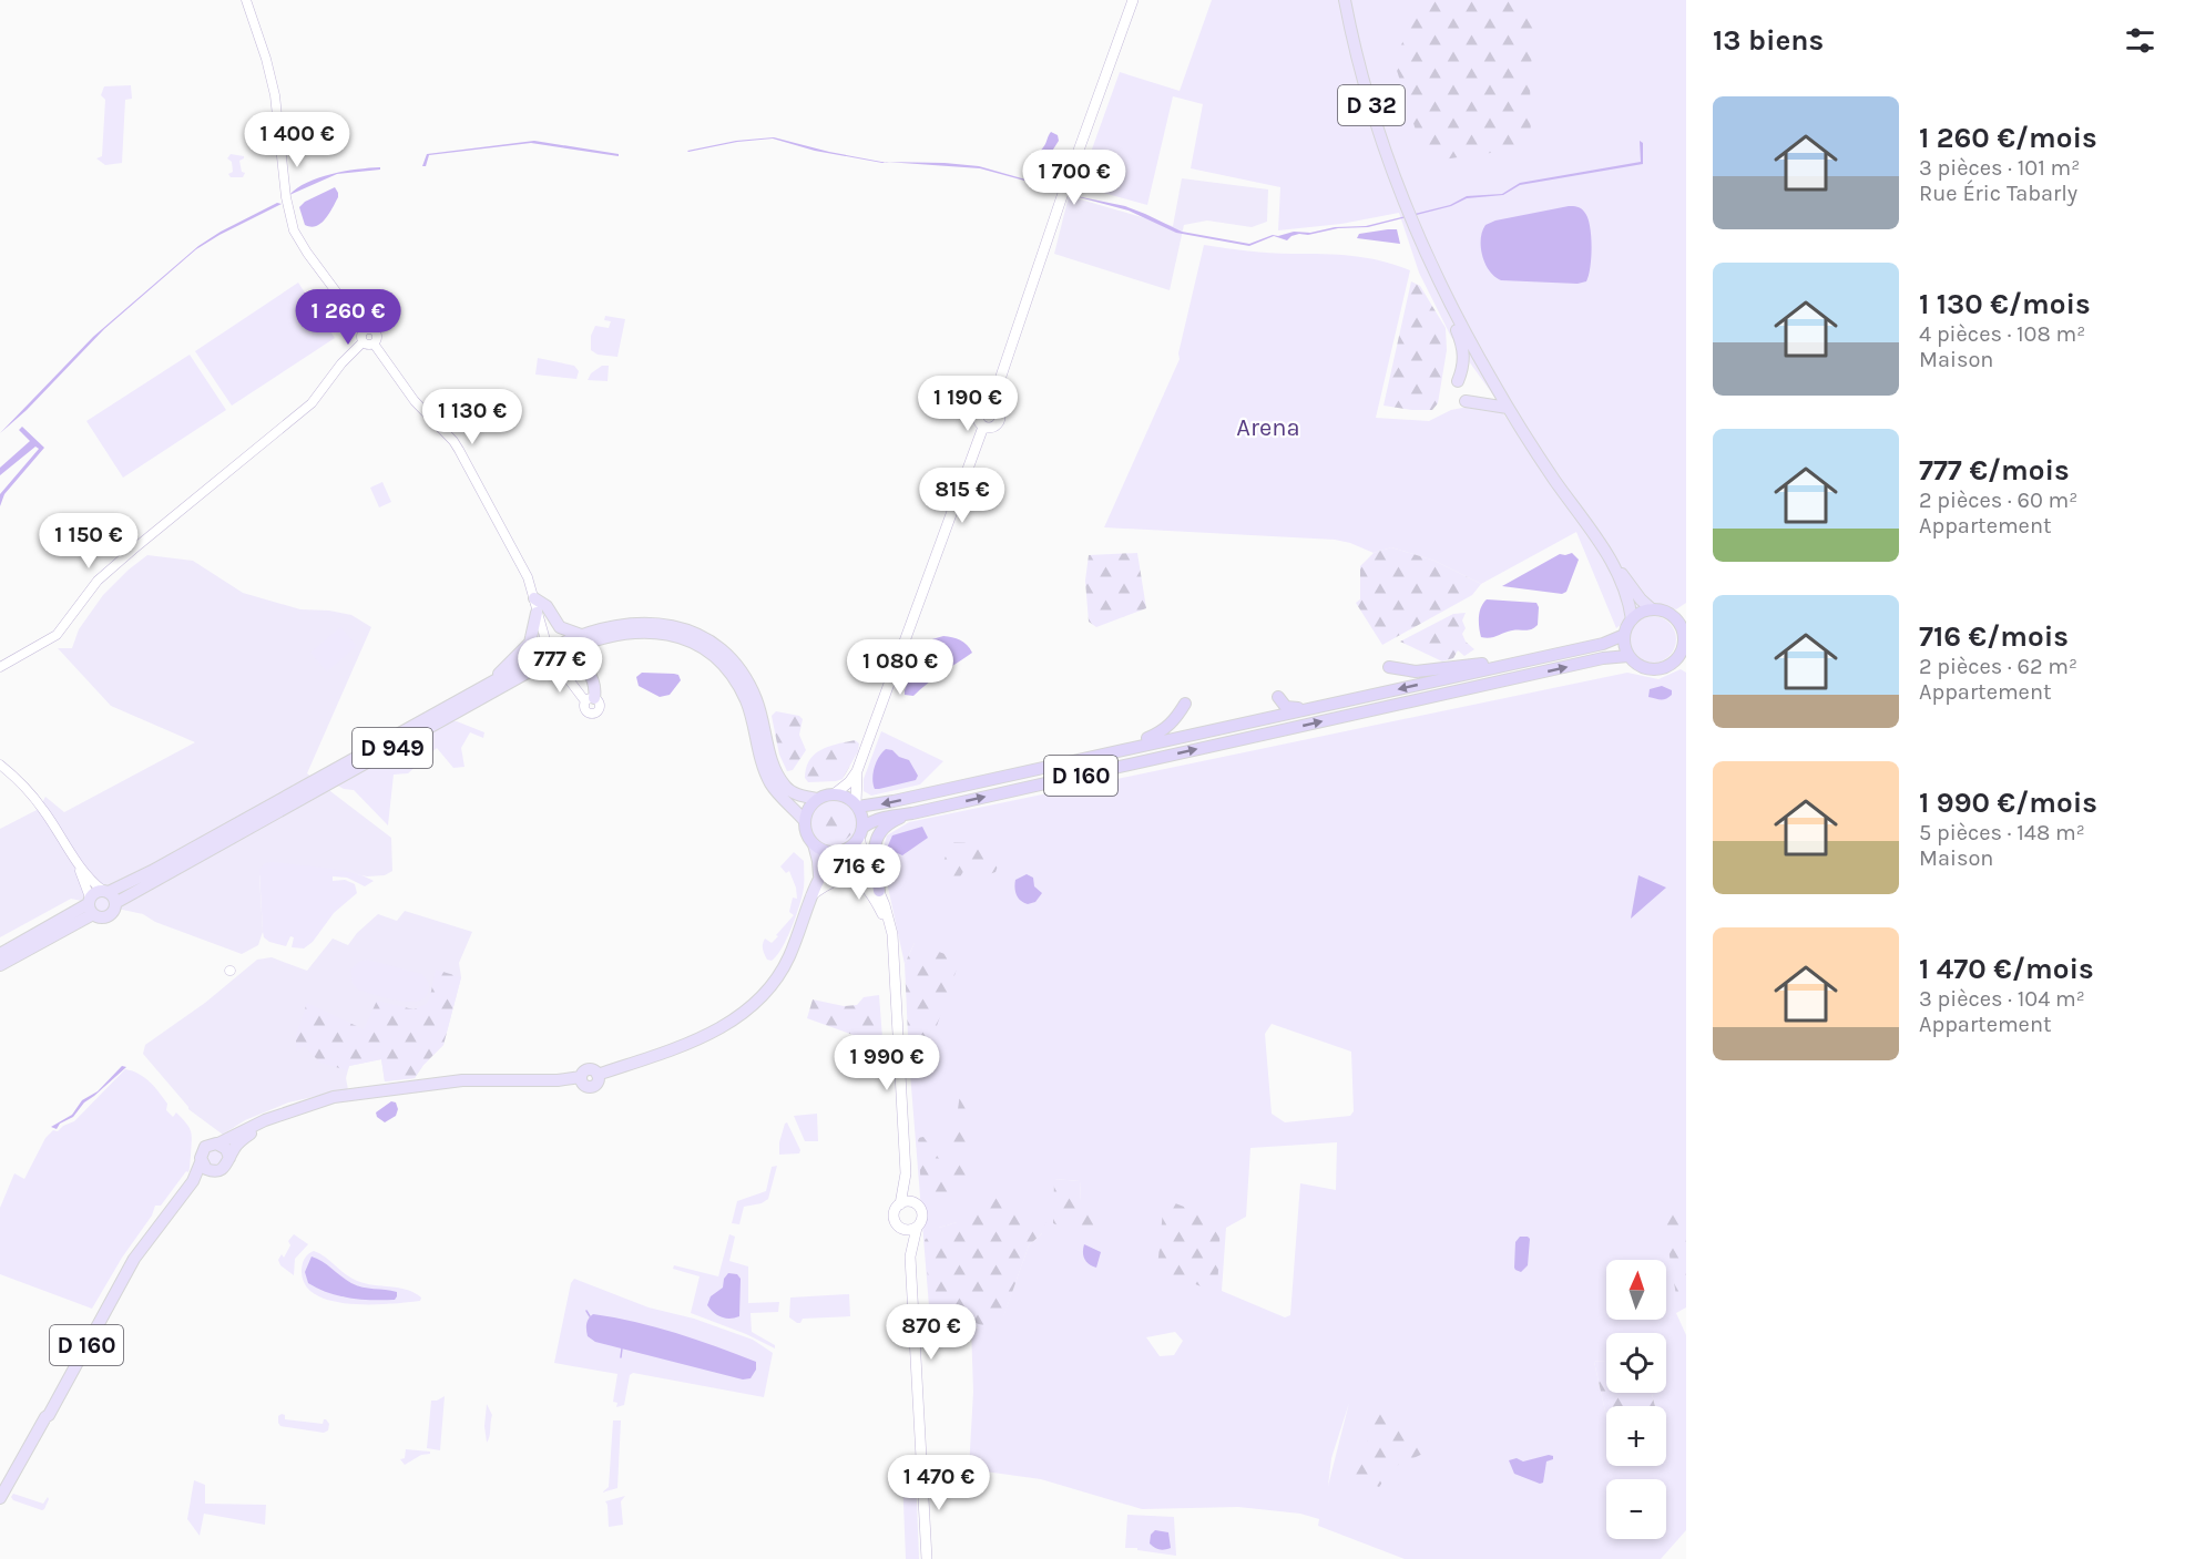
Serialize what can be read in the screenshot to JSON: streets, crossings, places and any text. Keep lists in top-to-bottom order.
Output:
{
  "streets": {
    "highway": ["D 160"],
    "main road": ["D 32", "D 949"]
  },
  "crossings": [
    ["D 32", "D 160"],
    ["D 949", "D 160"]
  ],
  "parks": ["Arena"],
  "north": "top",
  "page": {
    "heading": "13 biens",
    "list": [
      {
        "name": "1 260 €/mois",
        "note": "3 pièces · 101 m² · Rue Éric Tabarly"
      },
      {
        "name": "1 130 €/mois",
        "note": "4 pièces · 108 m² · Maison"
      },
      {
        "name": "777 €/mois",
        "note": "2 pièces · 60 m² · Appartement"
      },
      {
        "name": "716 €/mois",
        "note": "2 pièces · 62 m² · Appartement"
      },
      {
        "name": "1 990 €/mois",
        "note": "5 pièces · 148 m² · Maison"
      },
      {
        "name": "1 470 €/mois",
        "note": "3 pièces · 104 m² · Appartement"
      }
    ],
    "price": [
      "1 400 €",
      "1 700 €",
      "1 260 €",
      "1 190 €",
      "1 130 €",
      "815 €",
      "1 150 €",
      "777 €",
      "1 080 €",
      "716 €",
      "1 990 €",
      "870 €",
      "1 470 €"
    ],
    "map_buttons": ["+", "−"]
  }
}
